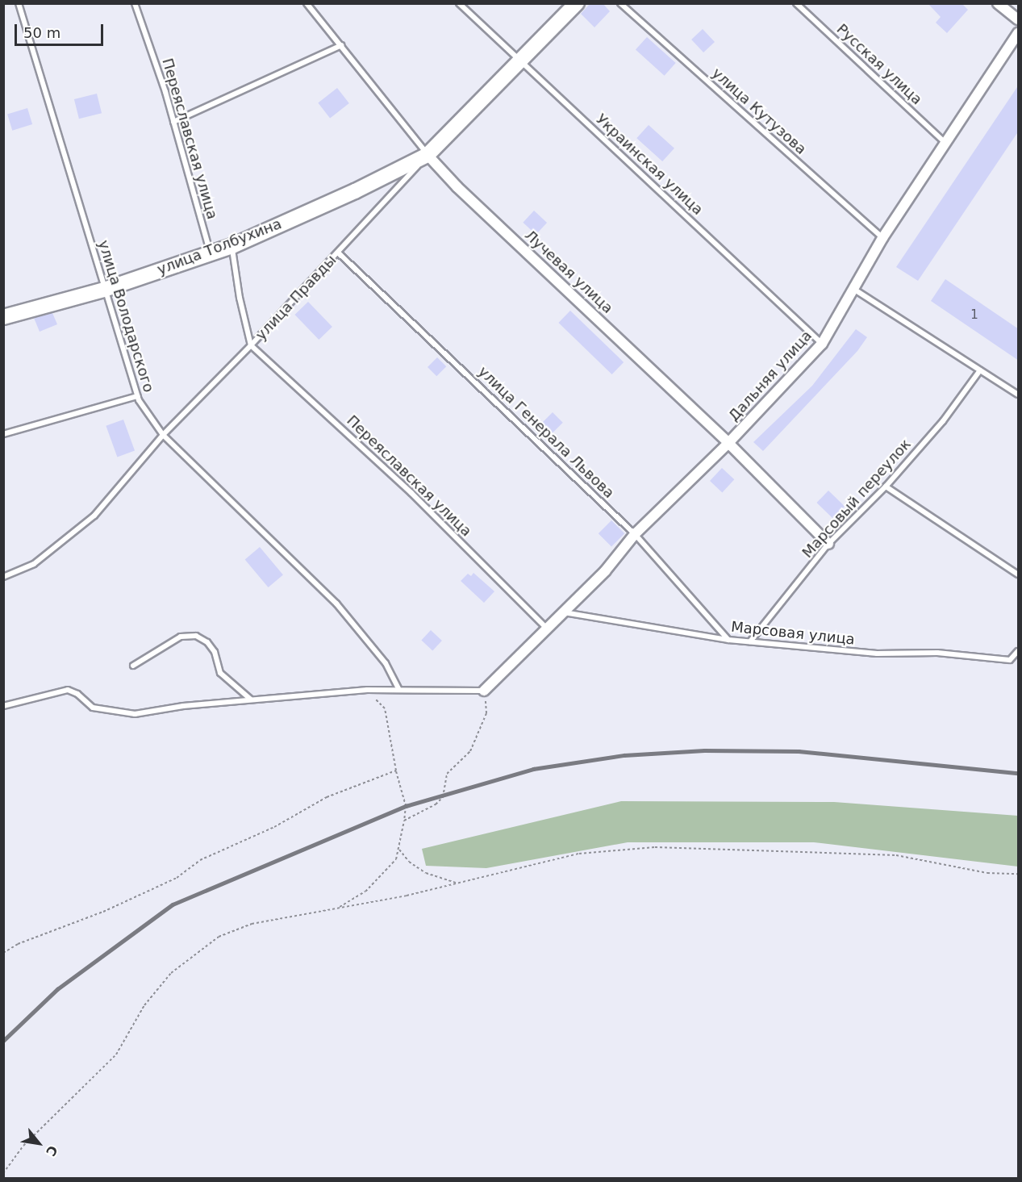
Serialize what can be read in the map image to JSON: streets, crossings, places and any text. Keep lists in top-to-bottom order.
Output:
{
  "streets": {
    "main road": ["улица Толбухина", "улица Правды"],
    "street": ["Лучевая улица", "Дальняя улица"],
    "lane": [
      "Русская улица",
      "улица Кутузова",
      "Переяславская улица",
      "Украинская улица",
      "улица Володарского",
      "улица Генерала Львова",
      "Марсовый переулок",
      "Марсовая улица"
    ]
  },
  "crossings": [
    ["Русская улица", "Дальняя улица"],
    ["улица Кутузова", "Дальняя улица"],
    ["Переяславская улица", "улица Толбухина"],
    ["Переяславская улица", "улица Правды"],
    ["Переяславская улица", "Дальняя улица"],
    ["Украинская улица", "улица Правды"],
    ["Украинская улица", "Дальняя улица"],
    ["улица Толбухина", "Лучевая улица"],
    ["улица Толбухина", "улица Правды"],
    ["улица Толбухина", "улица Володарского"],
    ["Лучевая улица", "улица Правды"],
    ["Лучевая улица", "Дальняя улица"],
    ["Лучевая улица", "Марсовый переулок"],
    ["улица Правды", "улица Володарского"],
    ["улица Правды", "улица Генерала Львова"],
    ["Дальняя улица", "улица Генерала Львова"],
    ["Дальняя улица", "Марсовая улица"],
    ["улица Генерала Львова", "Марсовая улица"],
    ["Марсовый переулок", "Марсовая улица"]
  ],
  "house_numbers": ["1"],
  "scale_bar": "50 m",
  "north": "bottom right"
}
